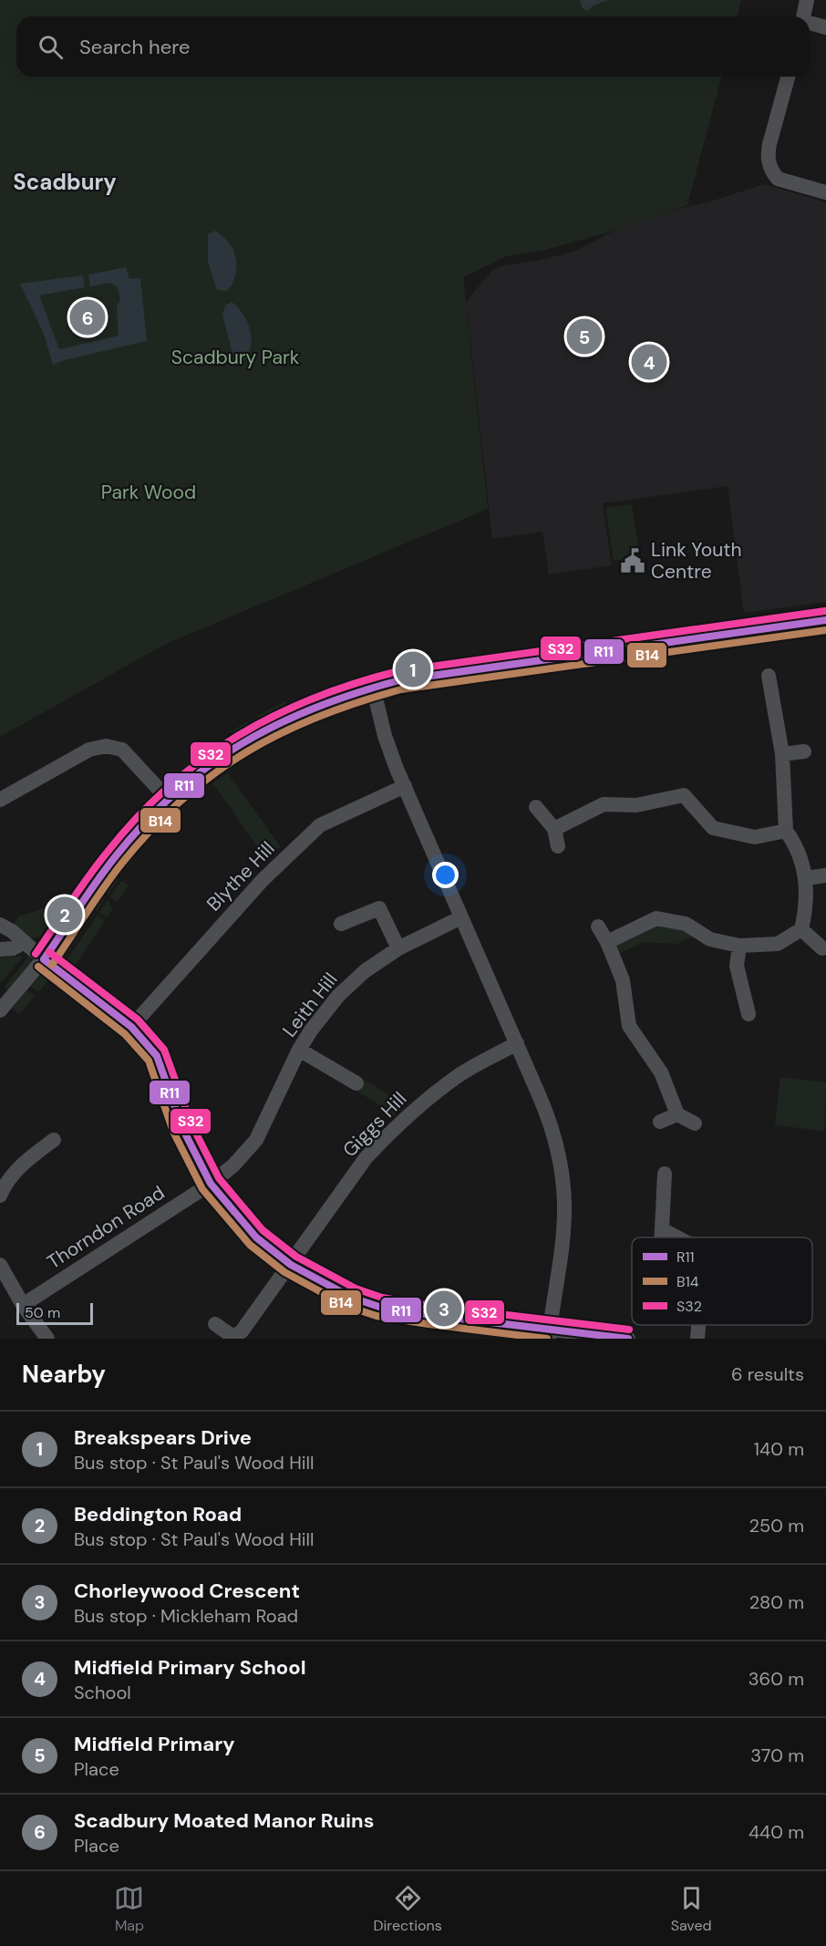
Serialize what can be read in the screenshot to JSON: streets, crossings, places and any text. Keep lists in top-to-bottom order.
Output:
{
  "streets": {
    "street": [
      "Blythe Hill",
      "Leith Hill",
      "Giggs Hill",
      "Thorndon Road"
    ]
  },
  "crossings": [
    ["Leith Hill", "Thorndon Road"]
  ],
  "districts": ["Scadbury"],
  "parks": ["Scadbury Park", "Park Wood"],
  "places": {
    "public building": ["Link Youth Centre"]
  },
  "lines": ["transit line S32", "transit line R11", "transit line B14"],
  "legend": ["R11", "B14", "S32"],
  "scale_bar": "50 m",
  "page": {
    "search": "Search here",
    "pins": [
      "6",
      "5",
      "4",
      "1",
      "2",
      "3"
    ],
    "scale": "50 m",
    "heading": ["Nearby", "6 results"],
    "list": [
      {
        "mark": "1",
        "name": "Breakspears Drive",
        "note": "Bus stop · St Paul's Wood Hill",
        "value": "140 m"
      },
      {
        "mark": "2",
        "name": "Beddington Road",
        "note": "Bus stop · St Paul's Wood Hill",
        "value": "250 m"
      },
      {
        "mark": "3",
        "name": "Chorleywood Crescent",
        "note": "Bus stop · Mickleham Road",
        "value": "280 m"
      },
      {
        "mark": "4",
        "name": "Midfield Primary School",
        "note": "School",
        "value": "360 m"
      },
      {
        "mark": "5",
        "name": "Midfield Primary",
        "note": "Place",
        "value": "370 m"
      },
      {
        "mark": "6",
        "name": "Scadbury Moated Manor Ruins",
        "note": "Place",
        "value": "440 m"
      }
    ],
    "nav": ["Map", "Directions", "Saved"]
  }
}
